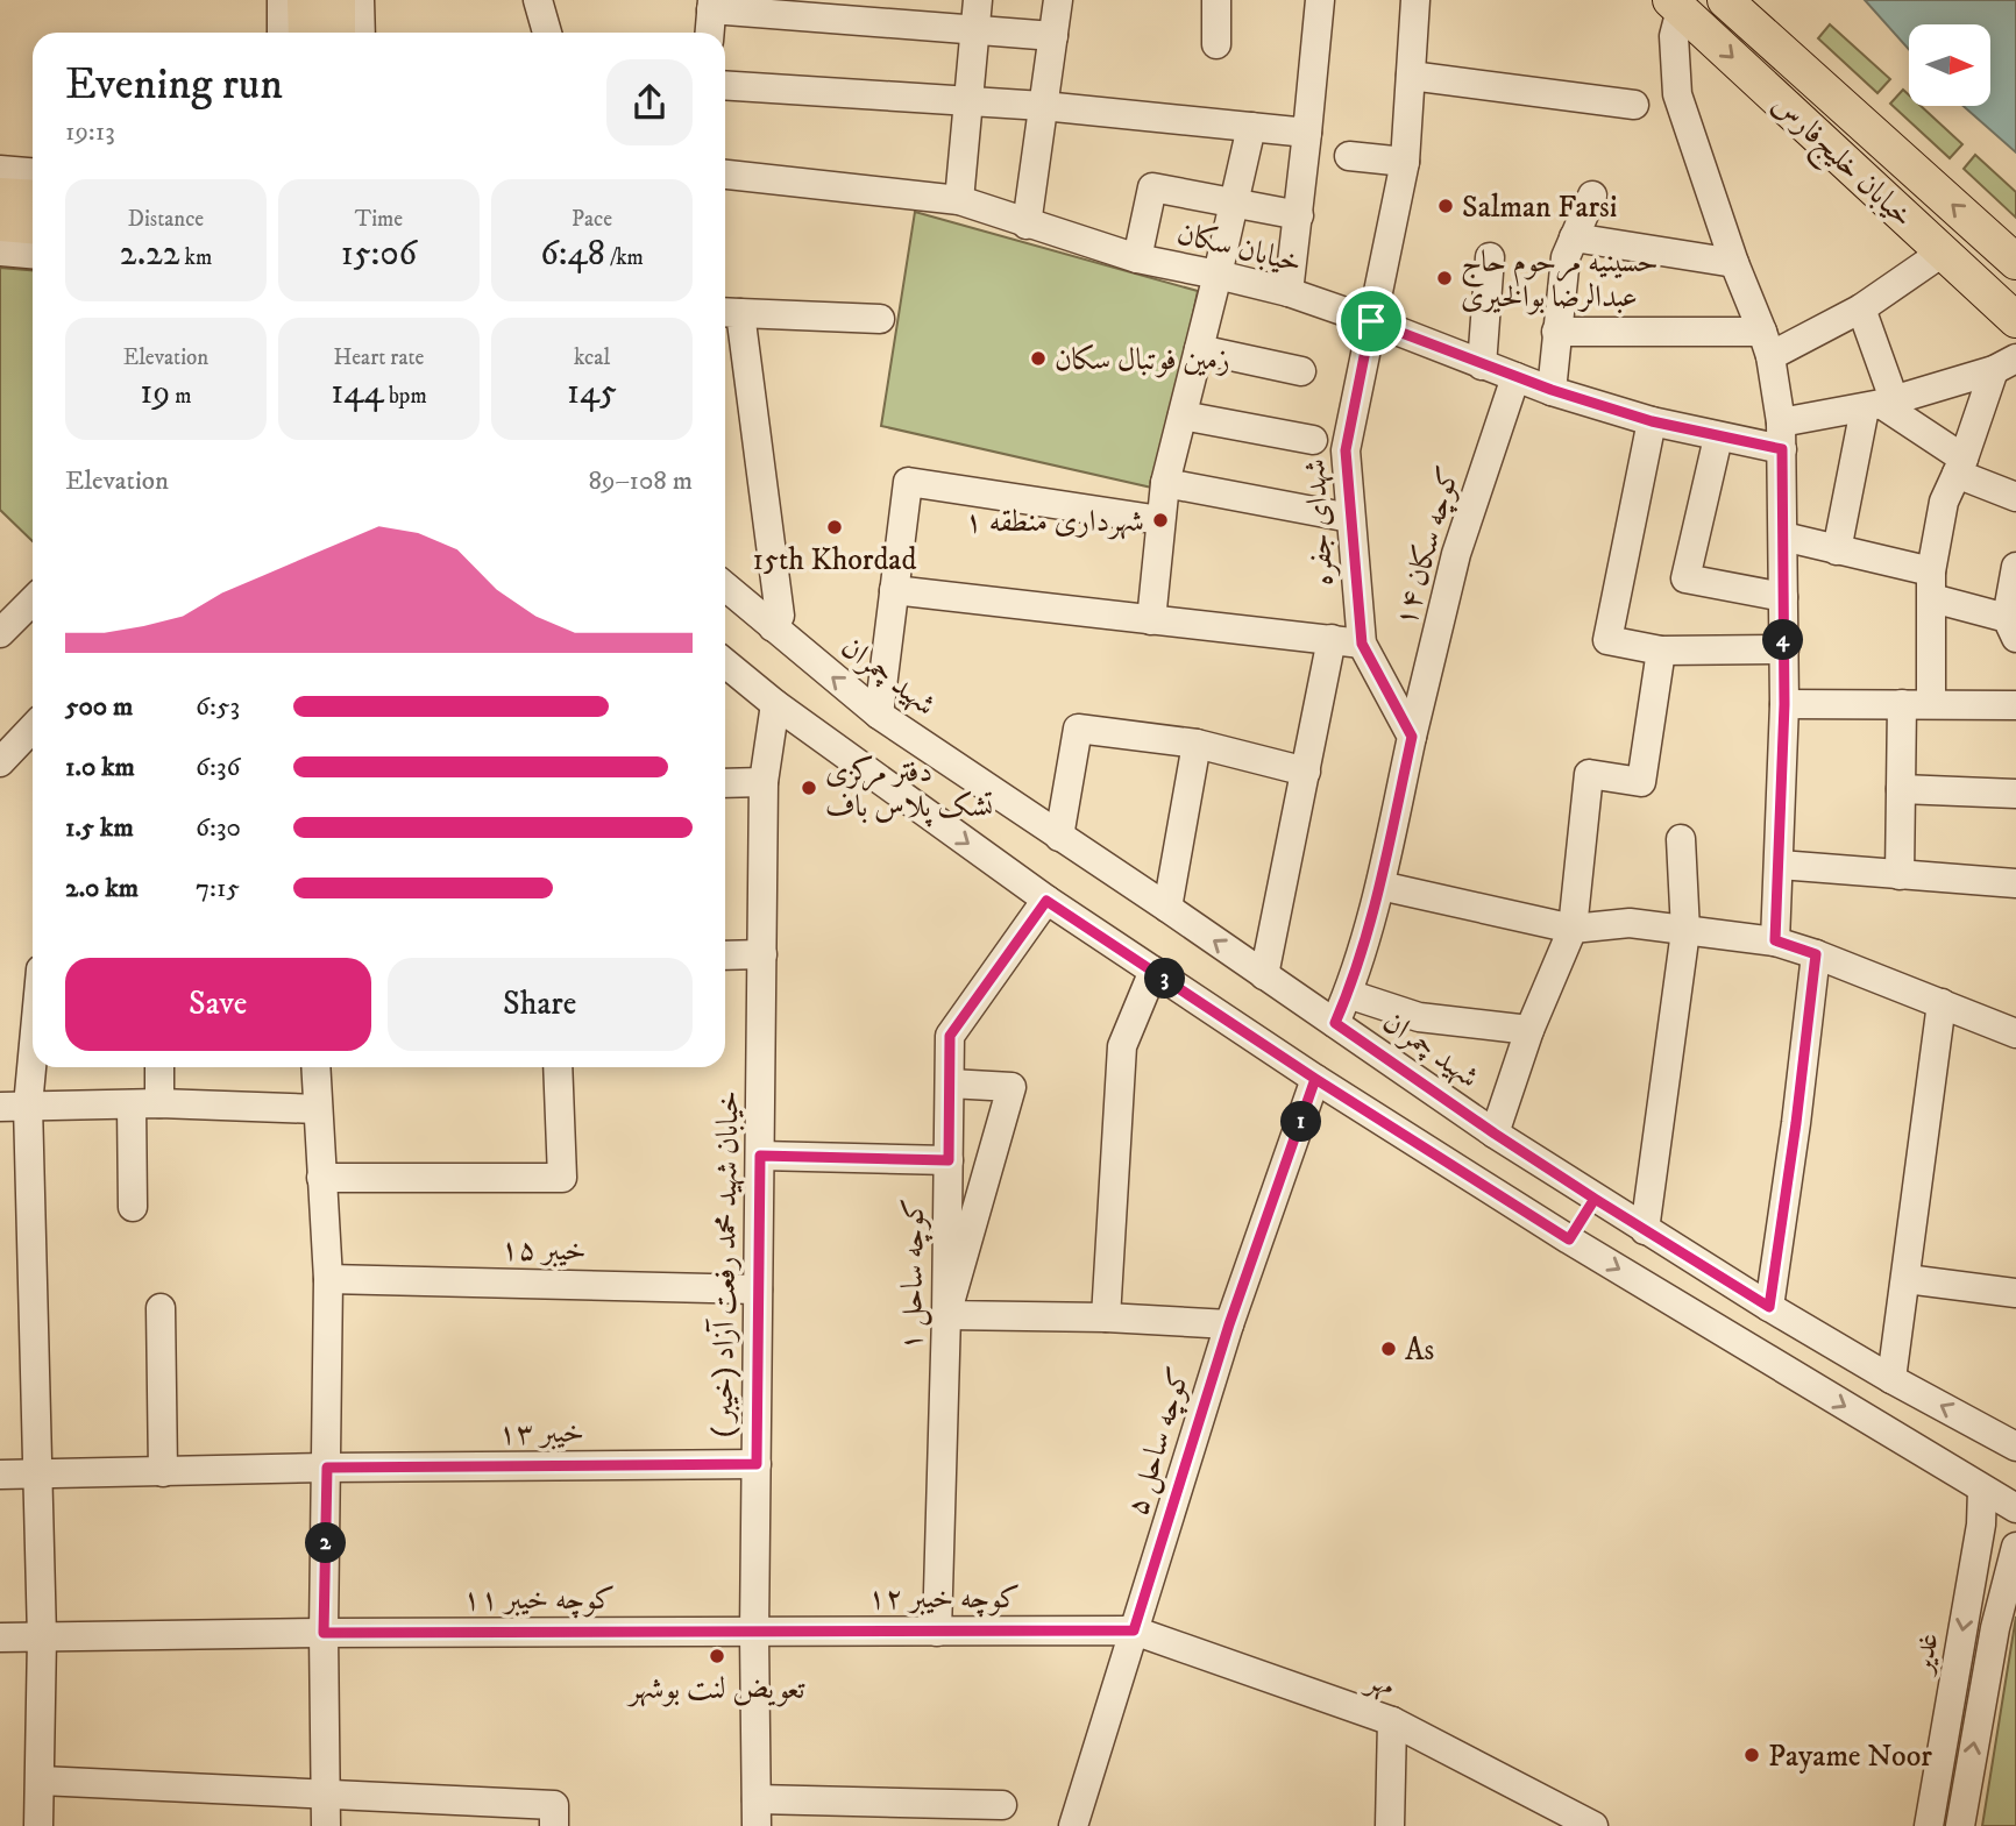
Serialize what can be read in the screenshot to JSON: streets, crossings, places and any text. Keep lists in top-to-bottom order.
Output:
{
  "streets": {
    "main road": ["خیابان خلیج‌فارس"],
    "street": [
      "خیابان سکان",
      "شهدای جفره",
      "کوچه سکان ۱۴",
      "شهید چمران",
      "خیبر ۱۵",
      "( خیبر) خیابان شهید محمد رفعت آزاد",
      "کوچه ساحل ۱",
      "خیبر ۱۳",
      "کوچه ساحل ۵",
      "کوچه خیبر ۱۲",
      "کوچه خیبر ۱۱",
      "غدیر",
      "مهر"
    ]
  },
  "crossings": [
    ["خیابان سکان", "شهدای جفره"],
    ["خیابان سکان", "کوچه سکان ۱۴"],
    ["شهدای جفره", "کوچه سکان ۱۴"],
    ["خیبر ۱۵", "( خیبر) خیابان شهید محمد رفعت آزاد"],
    ["( خیبر) خیابان شهید محمد رفعت آزاد", "خیبر ۱۳"],
    ["( خیبر) خیابان شهید محمد رفعت آزاد", "کوچه خیبر ۱۲"],
    ["( خیبر) خیابان شهید محمد رفعت آزاد", "کوچه خیبر ۱۱"],
    ["کوچه ساحل ۱", "کوچه خیبر ۱۲"],
    ["کوچه ساحل ۵", "کوچه خیبر ۱۲"],
    ["کوچه ساحل ۵", "مهر"],
    ["کوچه خیبر ۱۲", "کوچه خیبر ۱۱"],
    ["کوچه خیبر ۱۲", "مهر"]
  ],
  "places": [
    "Salman Farsi",
    "حسینیه مرحوم حاج عبدالرضا بوالخیری",
    "زمین فوتبال سکان",
    "شهرداری منطقه ١",
    "15th Khordad",
    "دفتر مرکزی تشک پلاس باف",
    "As",
    "تعویض لنت بوشهر",
    "Payame Noor"
  ],
  "north": "right",
  "page": {
    "heading": ["Evening run", "19:13"],
    "stats": [
      ["Distance", "2.22 km"],
      ["Time", "15:06"],
      ["Pace", "6:48 /km"],
      ["Elevation", "19 m"],
      ["Heart rate", "144 bpm"],
      ["kcal", "145"]
    ],
    "chart": ["Elevation", "89–108 m"],
    "pins": [
      "4",
      "3",
      "1",
      "2"
    ],
    "list": [
      {
        "name": "500 m",
        "note": "6:53"
      },
      {
        "name": "1.0 km",
        "note": "6:36"
      },
      {
        "name": "1.5 km",
        "note": "6:30"
      },
      {
        "name": "2.0 km",
        "note": "7:15"
      }
    ],
    "buttons": ["Save", "Share"]
  }
}
